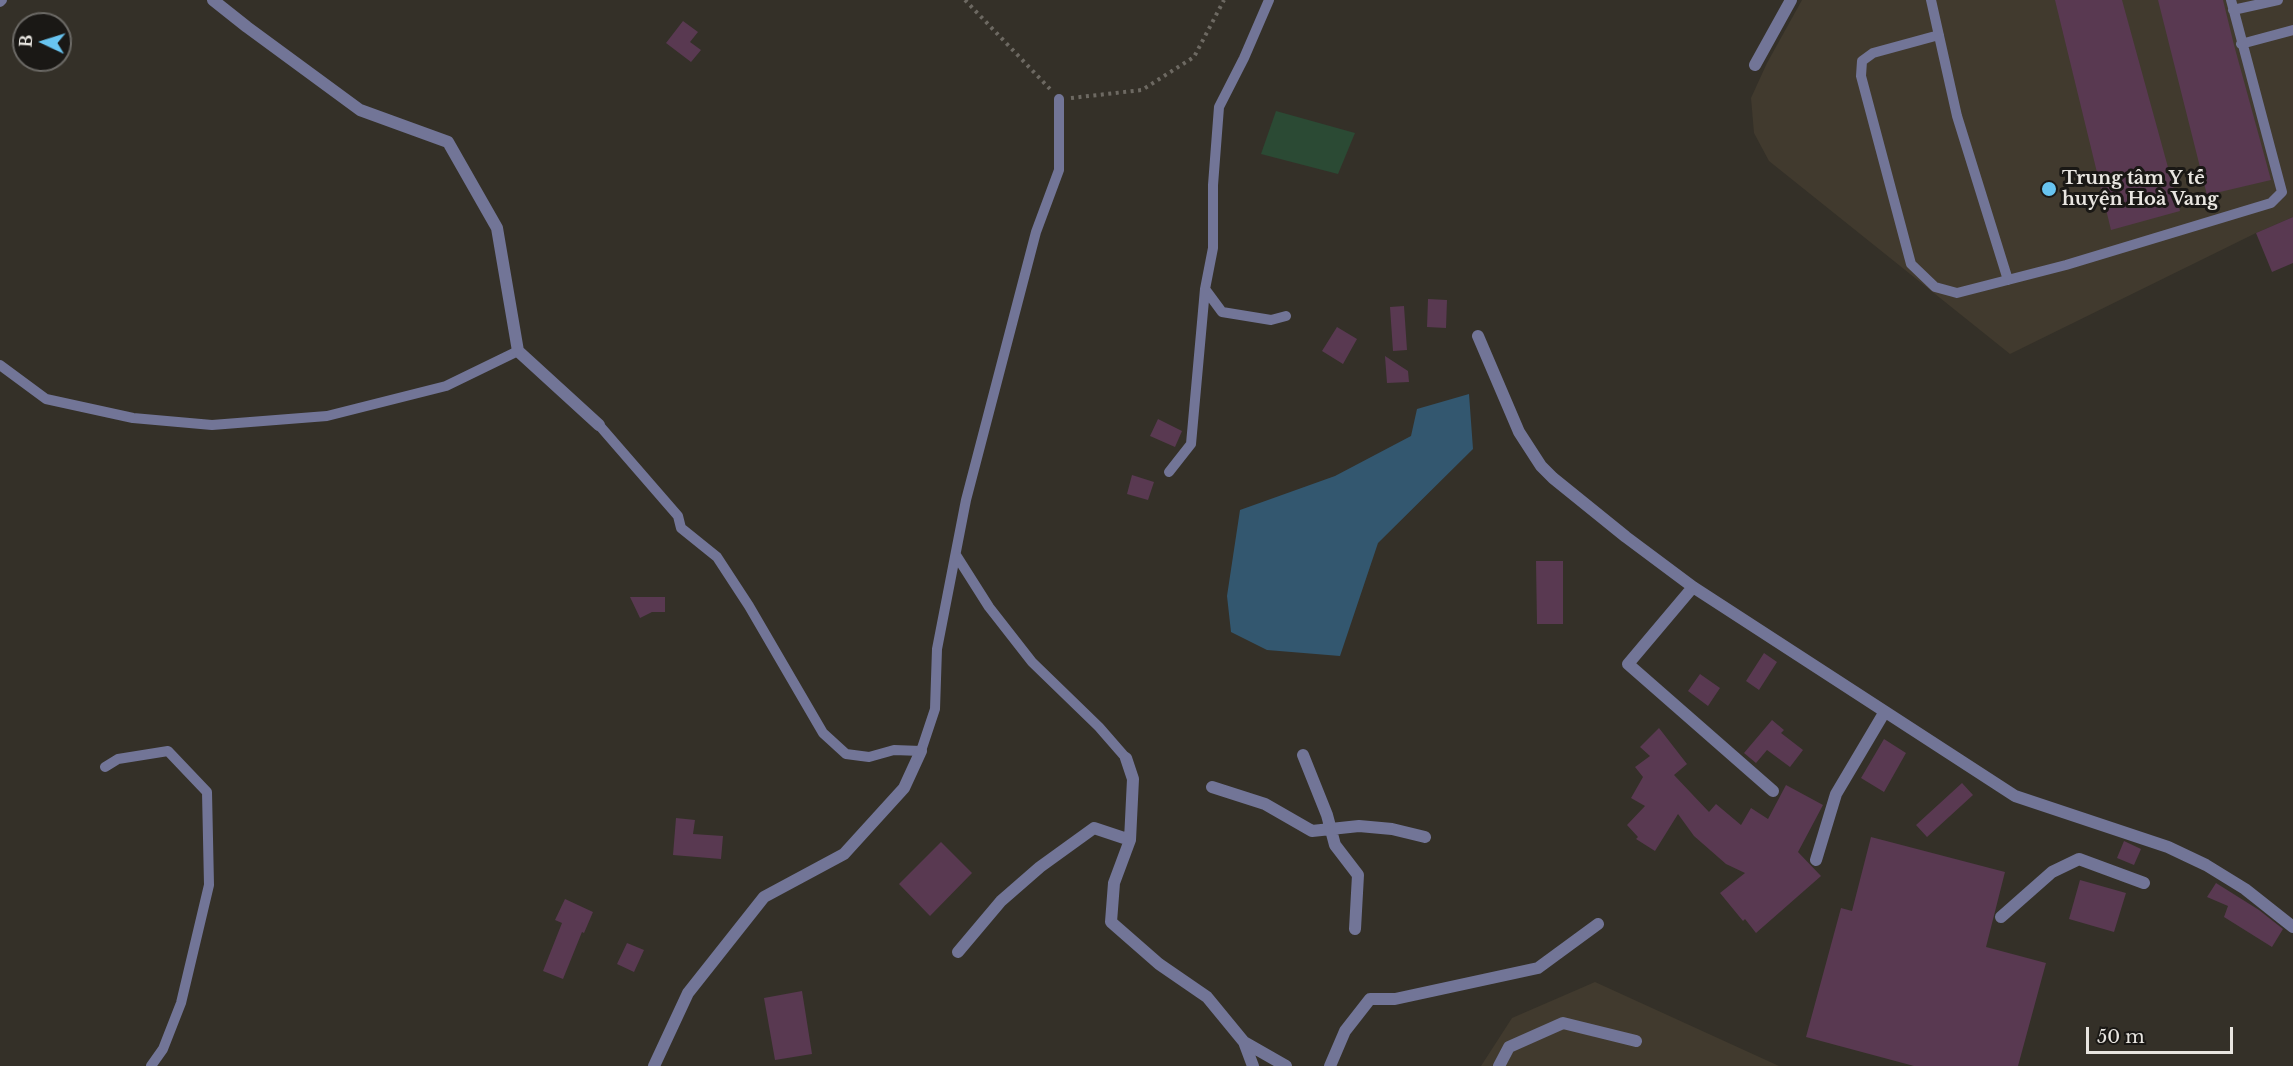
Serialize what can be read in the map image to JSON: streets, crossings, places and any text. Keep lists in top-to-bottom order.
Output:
{
  "places": ["Trung tâm Y tế huyện Hoà Vang"],
  "scale_bar": "50 m",
  "north": "left"
}
